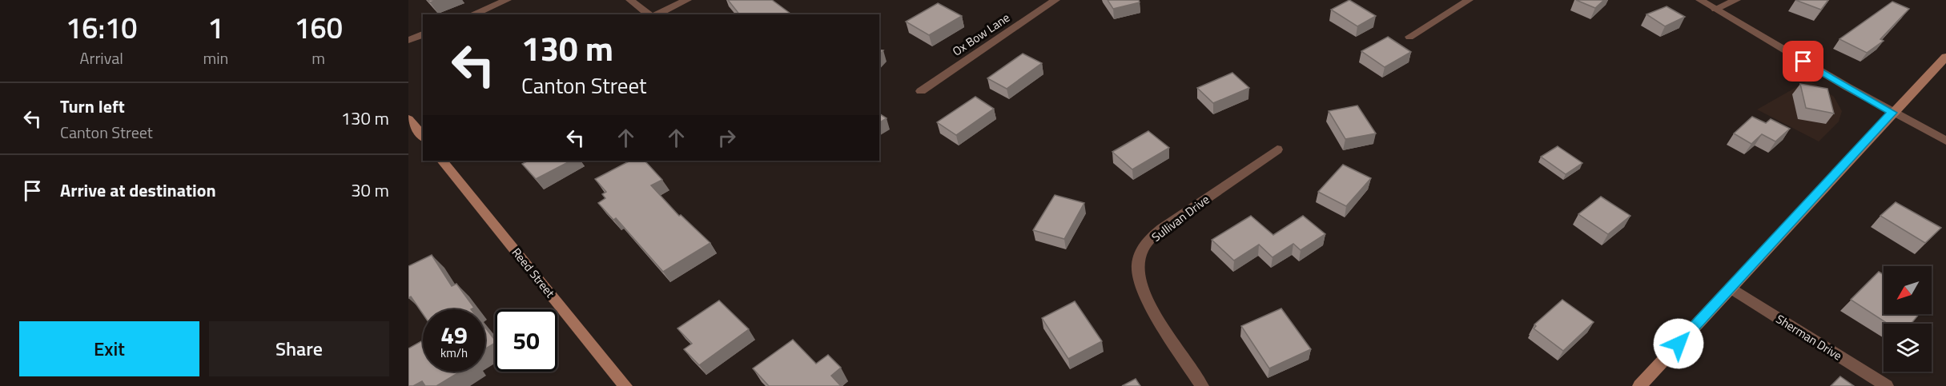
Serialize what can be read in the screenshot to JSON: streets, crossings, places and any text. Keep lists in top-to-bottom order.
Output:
{
  "streets": {
    "main road": ["Reed Street"],
    "street": ["Ox Bow Lane", "Sullivan Drive", "Sherman Drive"]
  },
  "north": "bottom left",
  "page": {
    "eta": [
      "16:10",
      "Arrival",
      "1",
      "min",
      "160",
      "m"
    ],
    "turn": ["130 m", "Canton Street"],
    "list": [
      {
        "name": "Turn left",
        "note": "Canton Street",
        "value": "130 m"
      },
      {
        "name": "Arrive at destination",
        "value": "30 m"
      }
    ],
    "speed": "49 km/h",
    "limit": "50",
    "buttons": ["Exit", "Share"]
  }
}
